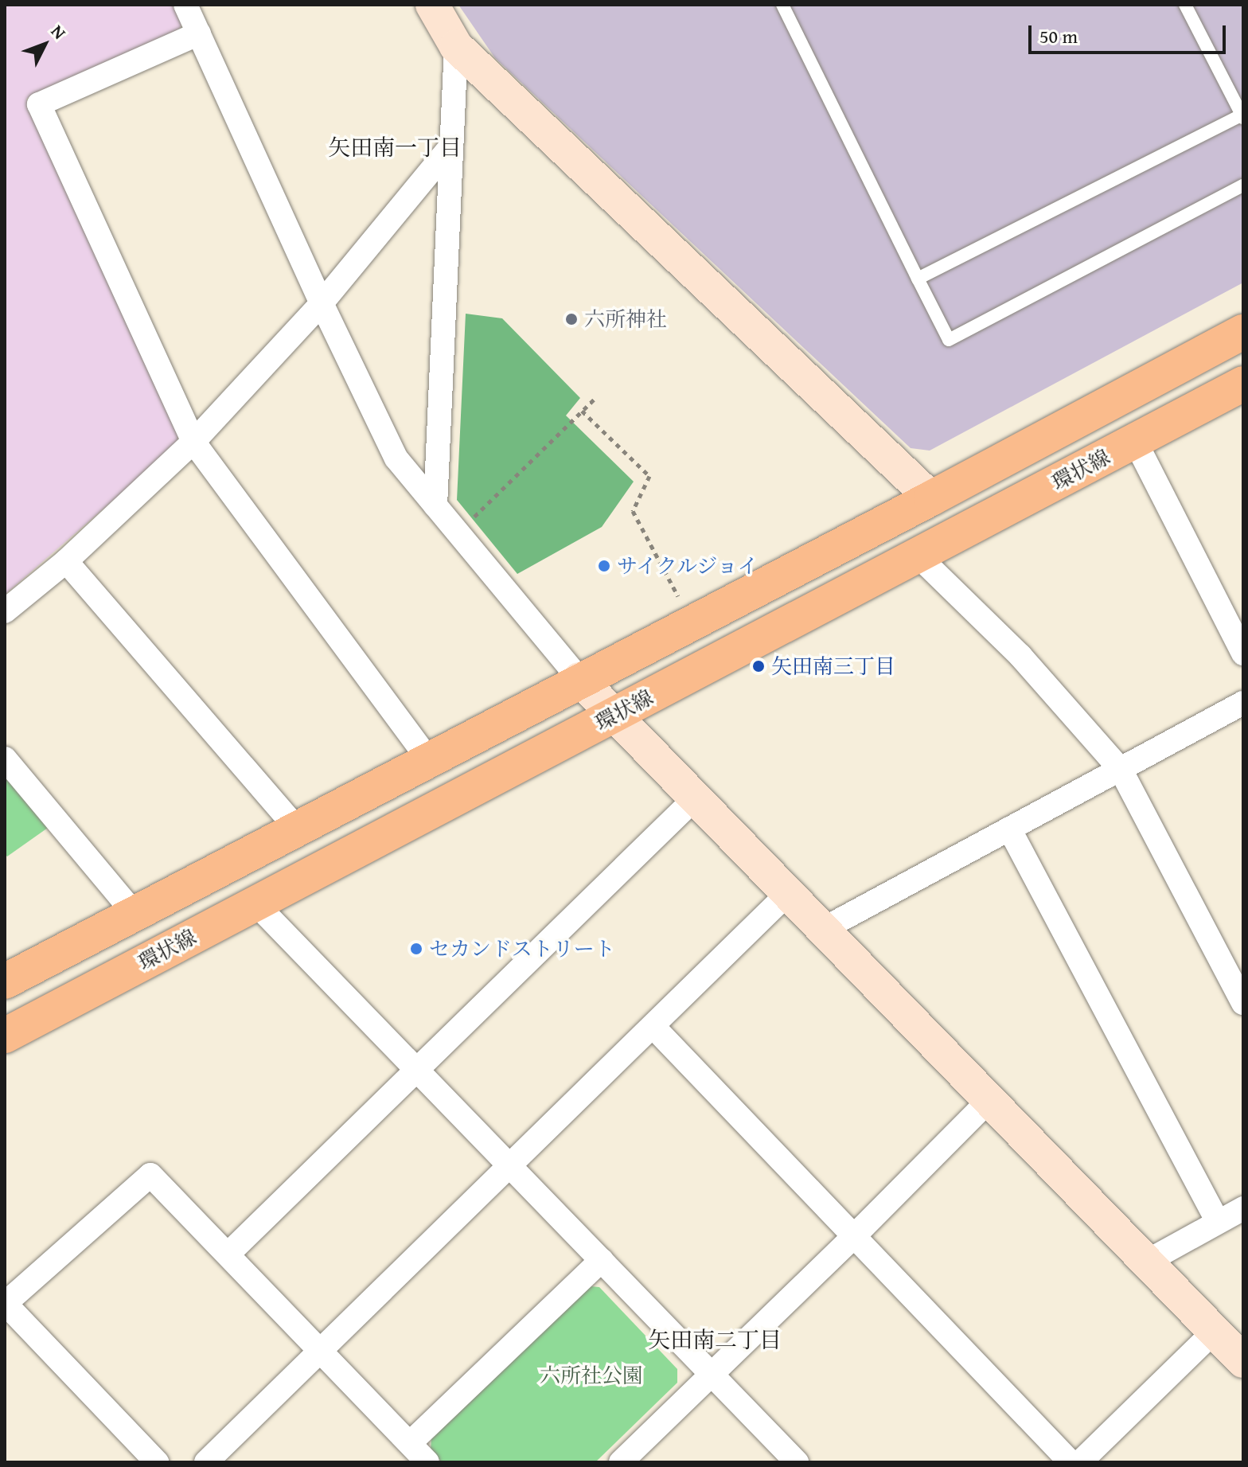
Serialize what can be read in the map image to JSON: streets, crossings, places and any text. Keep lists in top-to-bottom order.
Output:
{
  "streets": {
    "main road": ["環状線"]
  },
  "districts": ["矢田南一丁目", "矢田南二丁目"],
  "parks": ["六所社公園"],
  "places": [
    "六所神社",
    "サイクルジョイ",
    "矢田南三丁目",
    "セカンドストリート"
  ],
  "scale_bar": "50 m",
  "north": "top right"
}
